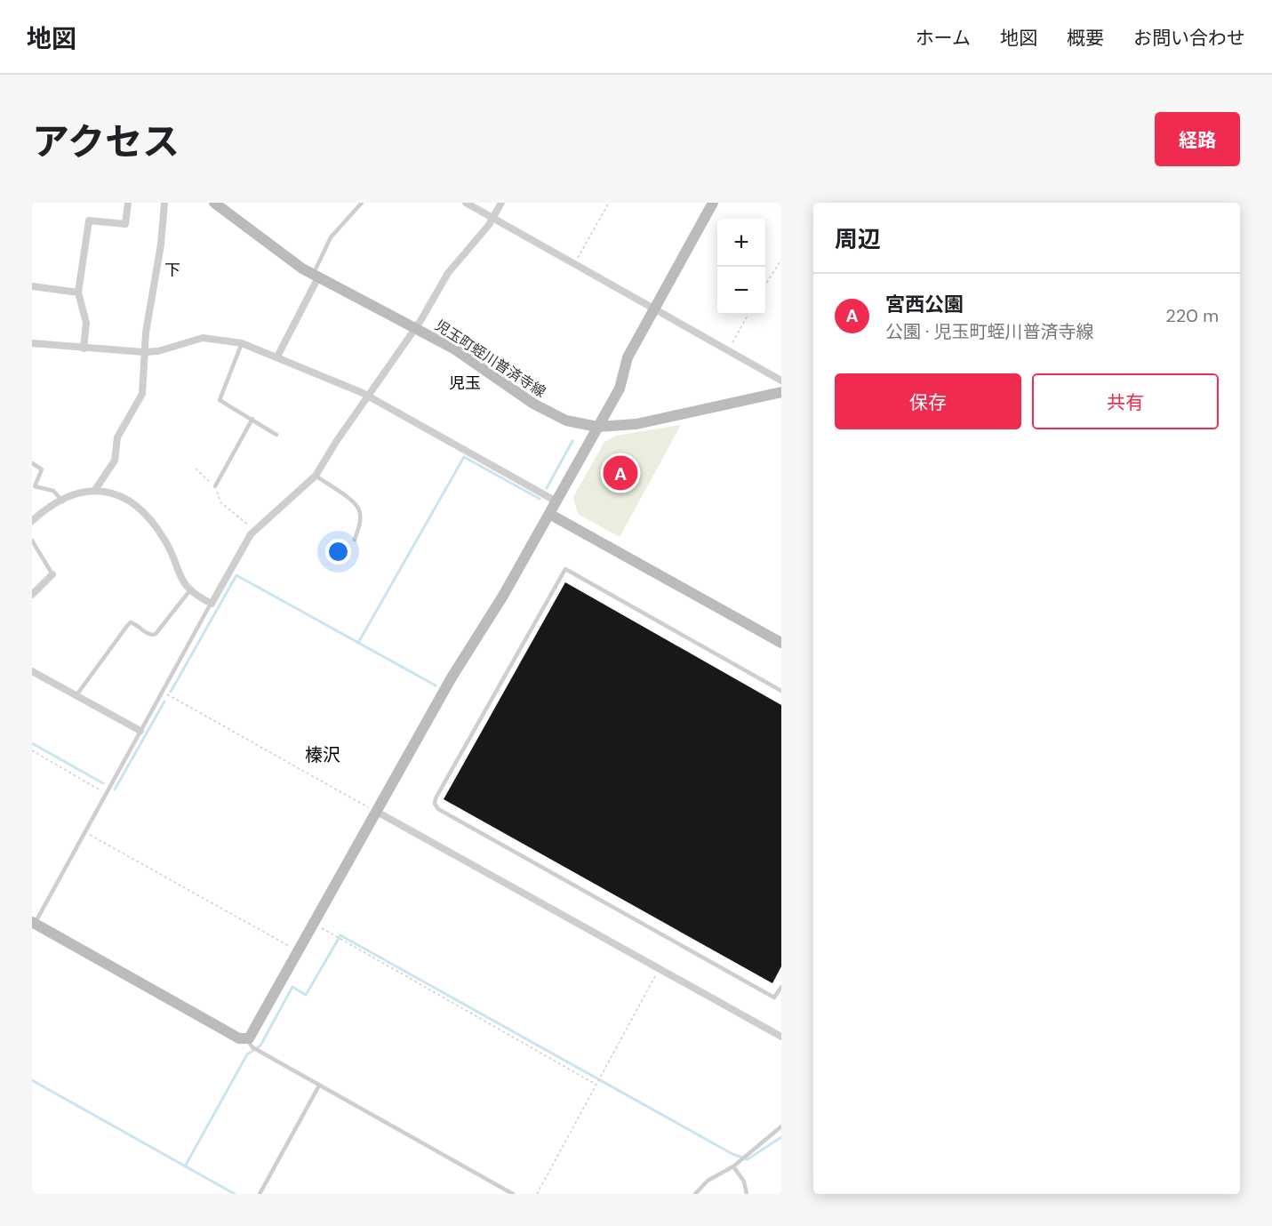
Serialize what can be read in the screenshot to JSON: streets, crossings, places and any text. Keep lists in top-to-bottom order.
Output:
{
  "streets": {
    "street": ["児玉町蛭川普済寺線"]
  },
  "districts": ["下", "児玉", "榛沢"],
  "page": {
    "header": "地図",
    "nav": [
      "ホーム",
      "地図",
      "概要",
      "お問い合わせ"
    ],
    "title": "アクセス",
    "buttons": [
      "経路",
      ["保存", "共有"]
    ],
    "heading": "周辺",
    "map_buttons": ["+", "−"],
    "list": [
      {
        "mark": "A",
        "name": "宮西公園",
        "note": "公園 · 児玉町蛭川普済寺線",
        "value": "220 m"
      }
    ],
    "pins": "A"
  }
}
